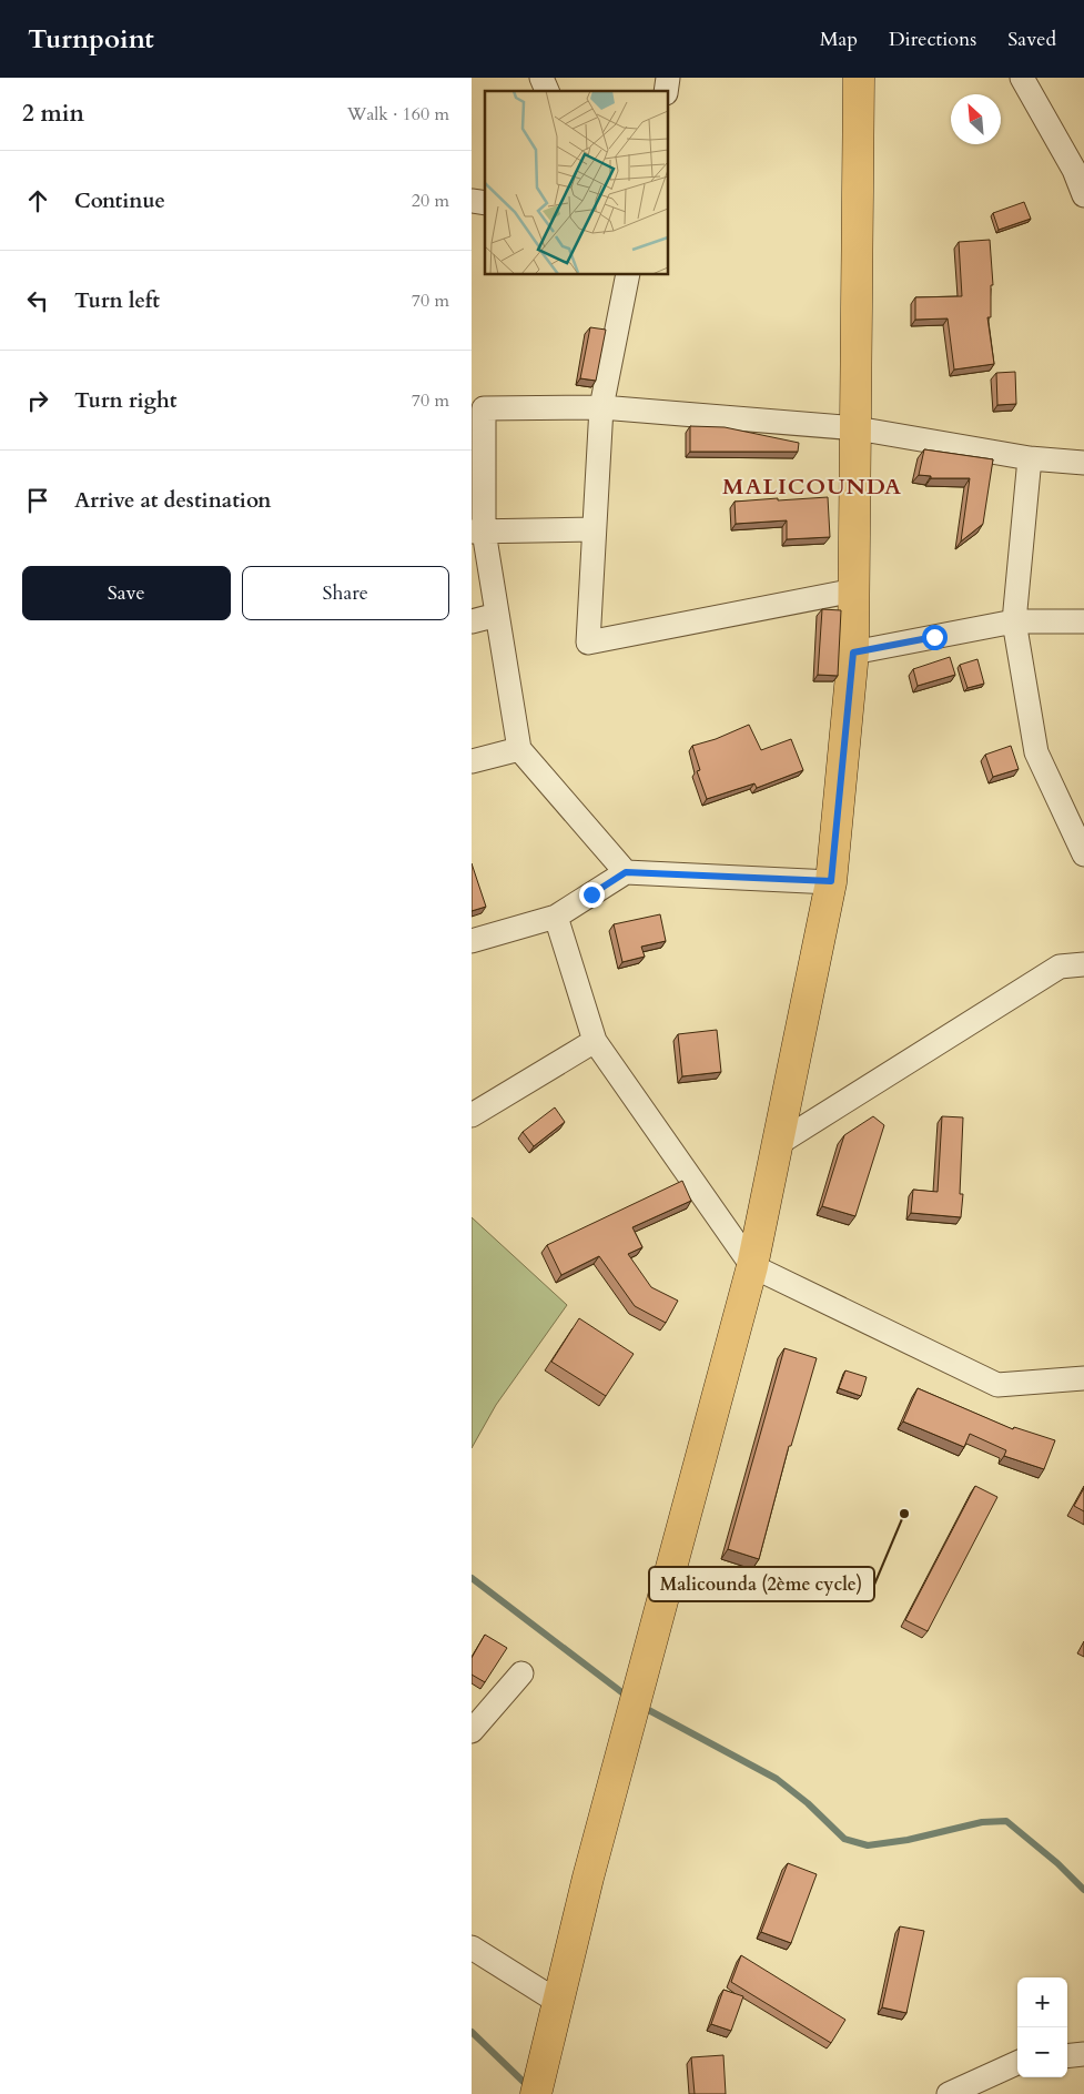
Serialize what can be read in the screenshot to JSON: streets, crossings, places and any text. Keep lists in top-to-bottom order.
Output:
{
  "districts": ["MALICOUNDA"],
  "places": ["Malicounda (2ème cycle)"],
  "north": "top left",
  "page": {
    "header": "Turnpoint",
    "nav": ["Map", "Directions", "Saved"],
    "heading": ["2 min", "Walk · 160 m"],
    "list": [
      ["Continue", "20 m"],
      ["Turn left", "70 m"],
      ["Turn right", "70 m"],
      "Arrive at destination"
    ],
    "buttons": ["Save", "Share"],
    "map_buttons": ["+", "−"]
  }
}
